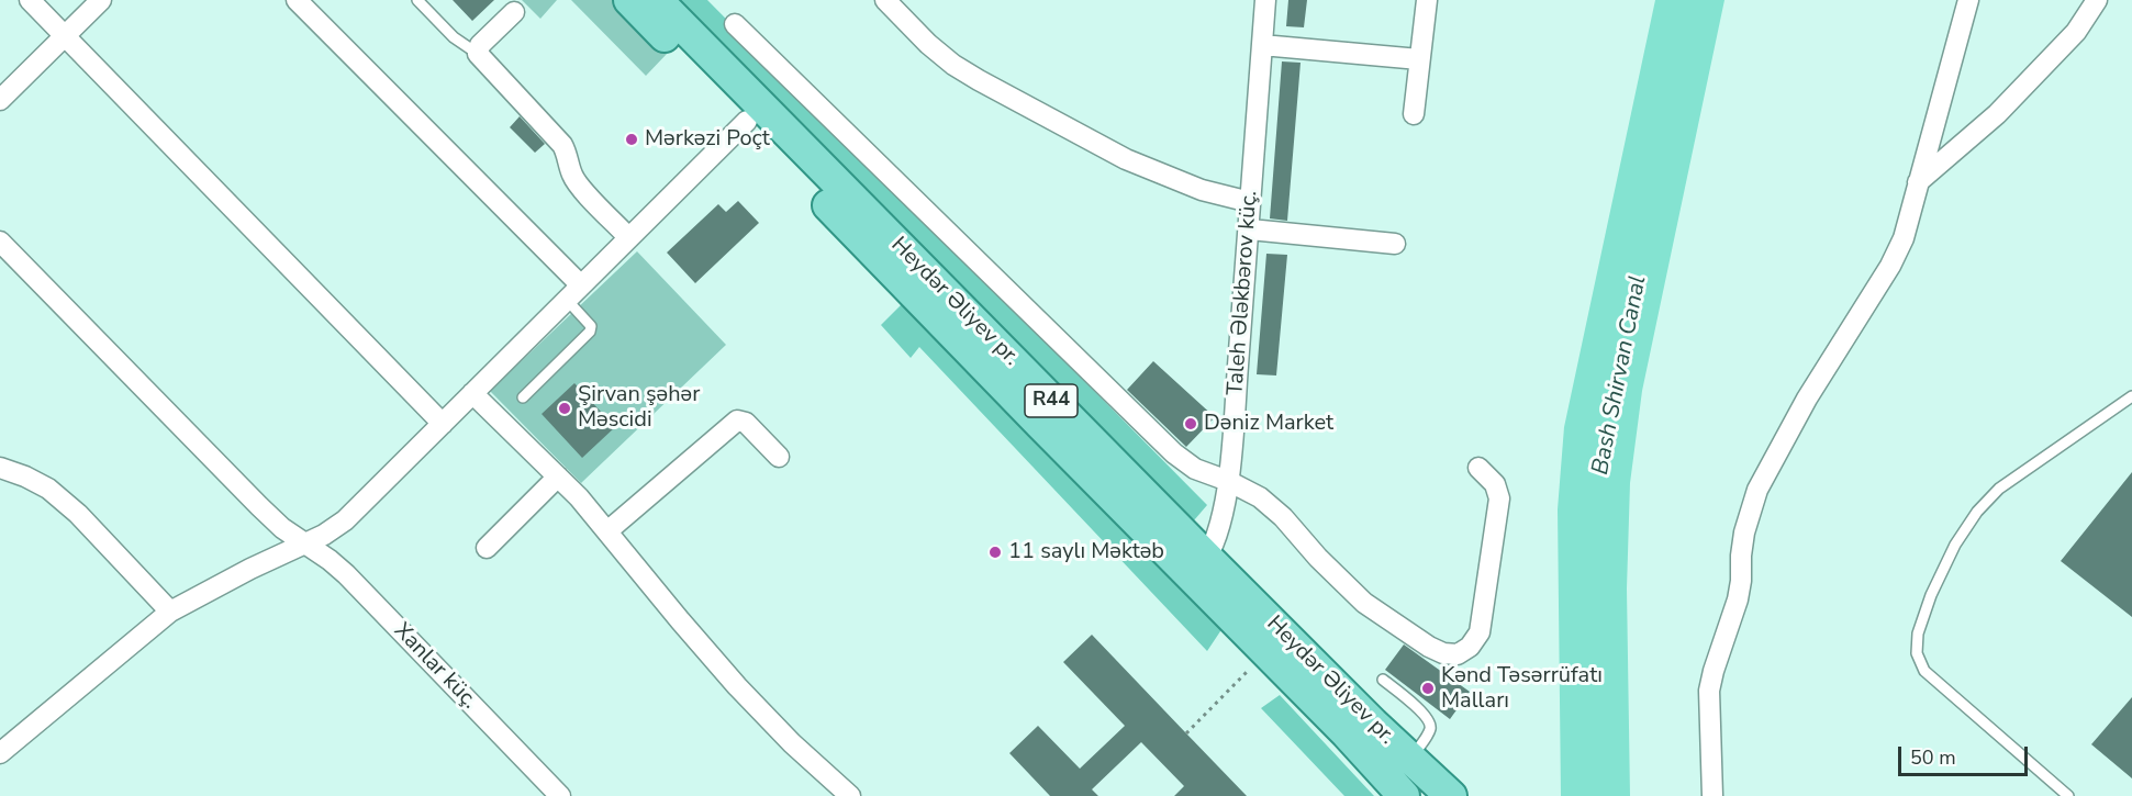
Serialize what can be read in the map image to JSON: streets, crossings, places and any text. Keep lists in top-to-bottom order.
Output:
{
  "streets": {
    "main road": ["Heydər Əliyev pr.", "R44"],
    "street": ["Taleh Ələkbərov küç.", "Xanlar küç."]
  },
  "crossings": [
    ["Taleh Ələkbərov küç.", "Heydər Əliyev pr."]
  ],
  "water": ["Bash Shirvan Canal"],
  "places": [
    "Mərkəzi Poçt",
    "Şirvan şəhər Məscidi",
    "Dəniz Market",
    "11 saylı Məktəb",
    "Kənd Təsərrüfatı Malları"
  ],
  "scale_bar": "50 m"
}
